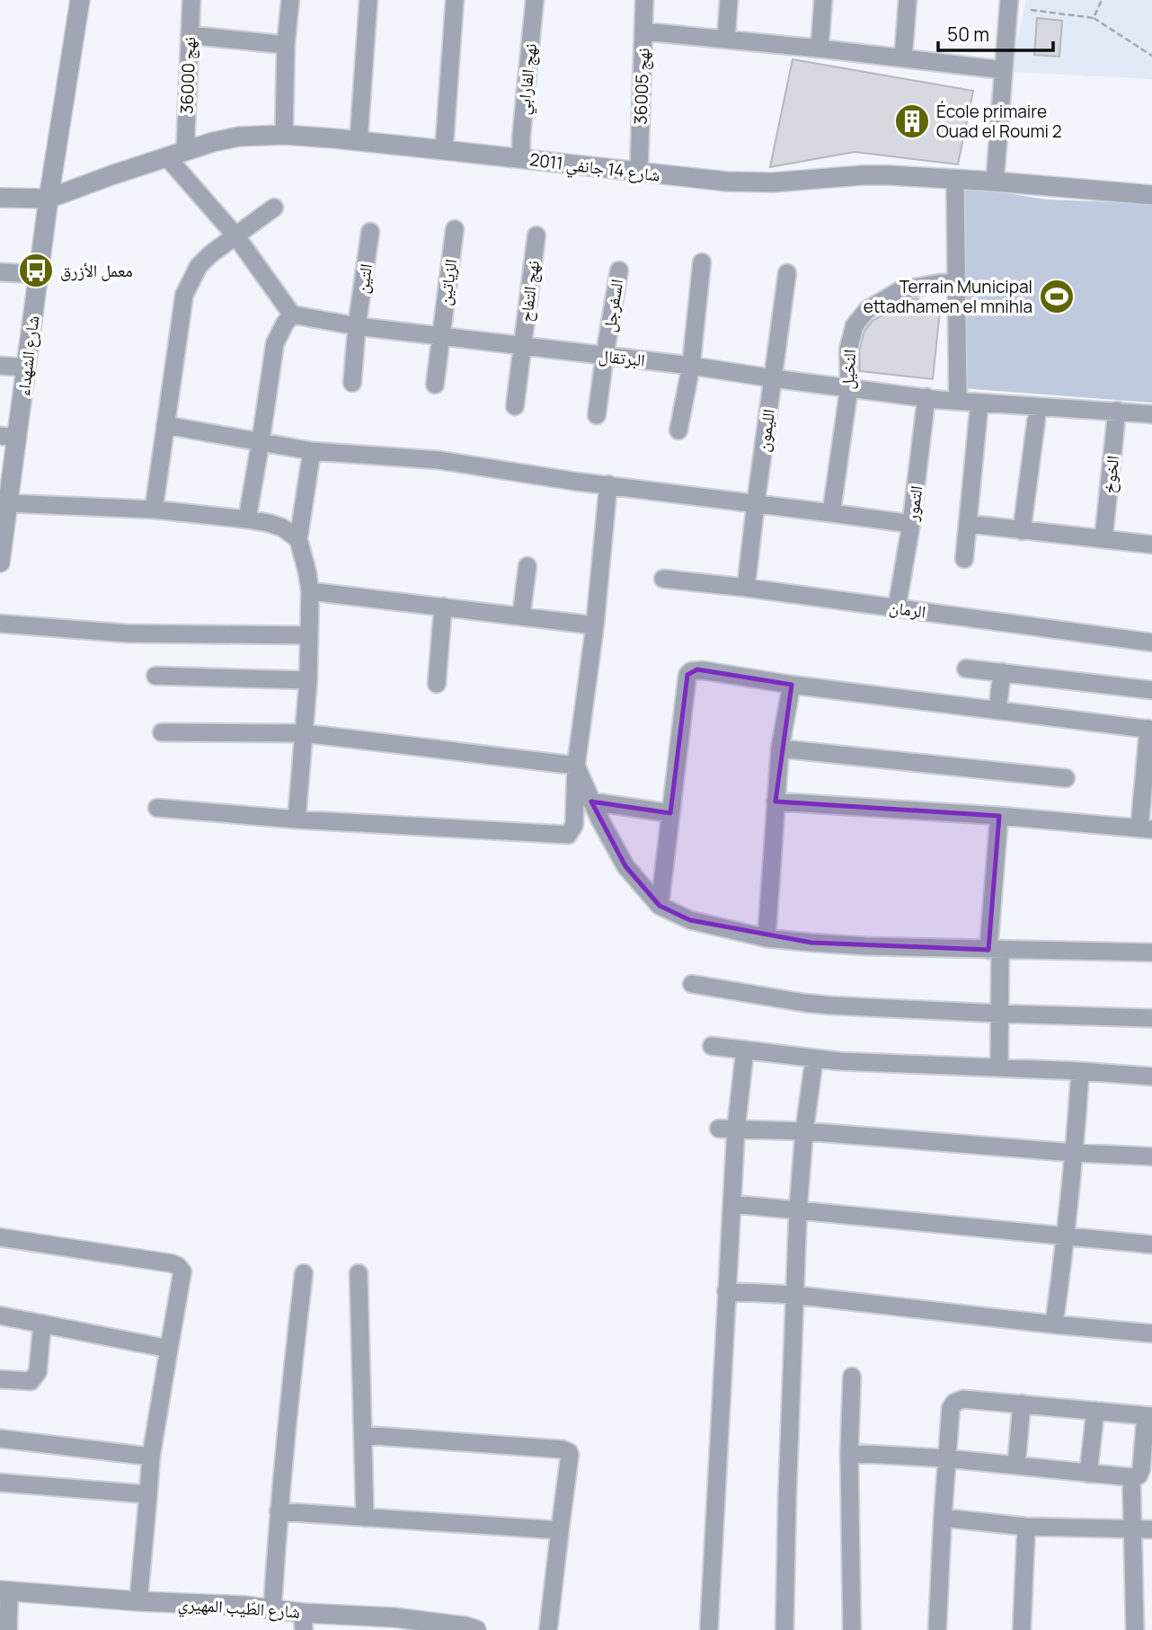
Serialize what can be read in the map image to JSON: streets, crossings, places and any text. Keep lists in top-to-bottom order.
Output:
{
  "streets": {
    "street": [
      "نهج 36000",
      "نهج الفارابي",
      "نهج 36005",
      "شارع 14 جانفي 2011",
      "التين",
      "الزياتين",
      "نهج التفاح",
      "السفرجل",
      "شارع الشهداء",
      "البرتقال",
      "النخيل",
      "الليمون",
      "الخوخ",
      "التمور",
      "الرمان",
      "شارع الطّيب المهيري"
    ]
  },
  "crossings": [
    ["نهج 36000", "شارع 14 جانفي 2011"],
    ["نهج الفارابي", "شارع 14 جانفي 2011"],
    ["نهج 36005", "شارع 14 جانفي 2011"],
    ["شارع 14 جانفي 2011", "شارع الشهداء"],
    ["التين", "البرتقال"],
    ["الزياتين", "البرتقال"],
    ["نهج التفاح", "البرتقال"],
    ["السفرجل", "البرتقال"],
    ["البرتقال", "النخيل"],
    ["البرتقال", "الليمون"],
    ["البرتقال", "الخوخ"],
    ["البرتقال", "التمور"],
    ["الليمون", "الرمان"],
    ["التمور", "الرمان"]
  ],
  "places": {
    "building": ["École primaire Ouad el Roumi 2"],
    "bus stop": ["معمل الأزرق"],
    "sports": ["Terrain Municipal ettadhamen el mnihla"]
  },
  "scale_bar": "50 m"
}
